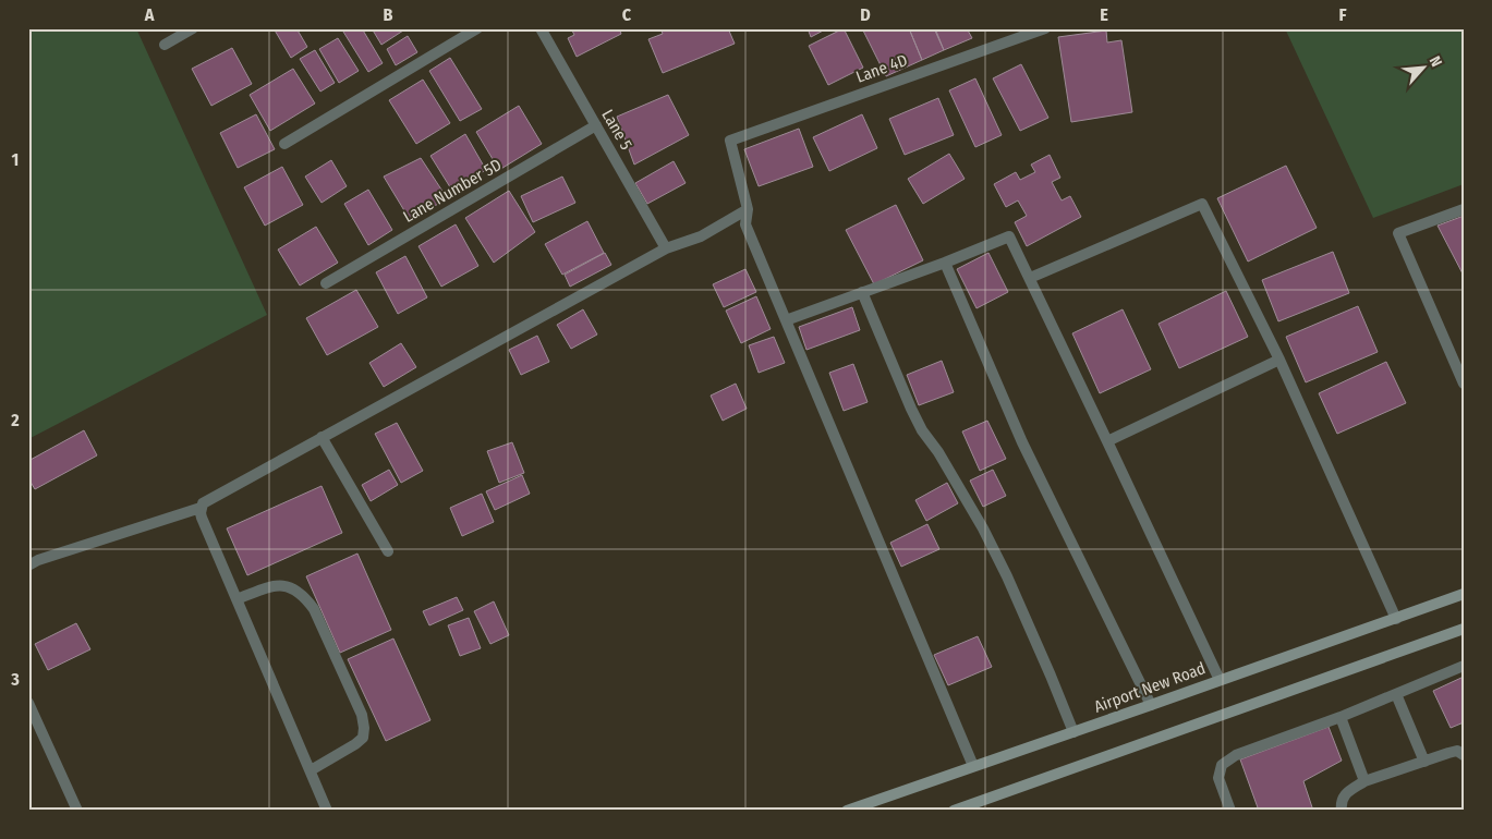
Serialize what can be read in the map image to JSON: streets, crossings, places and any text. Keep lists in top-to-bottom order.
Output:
{
  "streets": {
    "main road": ["Airport New Road"],
    "street": ["Lane 4D", "Lane 5", "Lane Number 5D"]
  },
  "crossings": [
    ["Lane 5", "Lane Number 5D"]
  ],
  "north": "top right",
  "grid": {
    "columns": [
      "A",
      "B",
      "C",
      "D",
      "E",
      "F"
    ],
    "rows": ["1", "2", "3"]
  }
}
